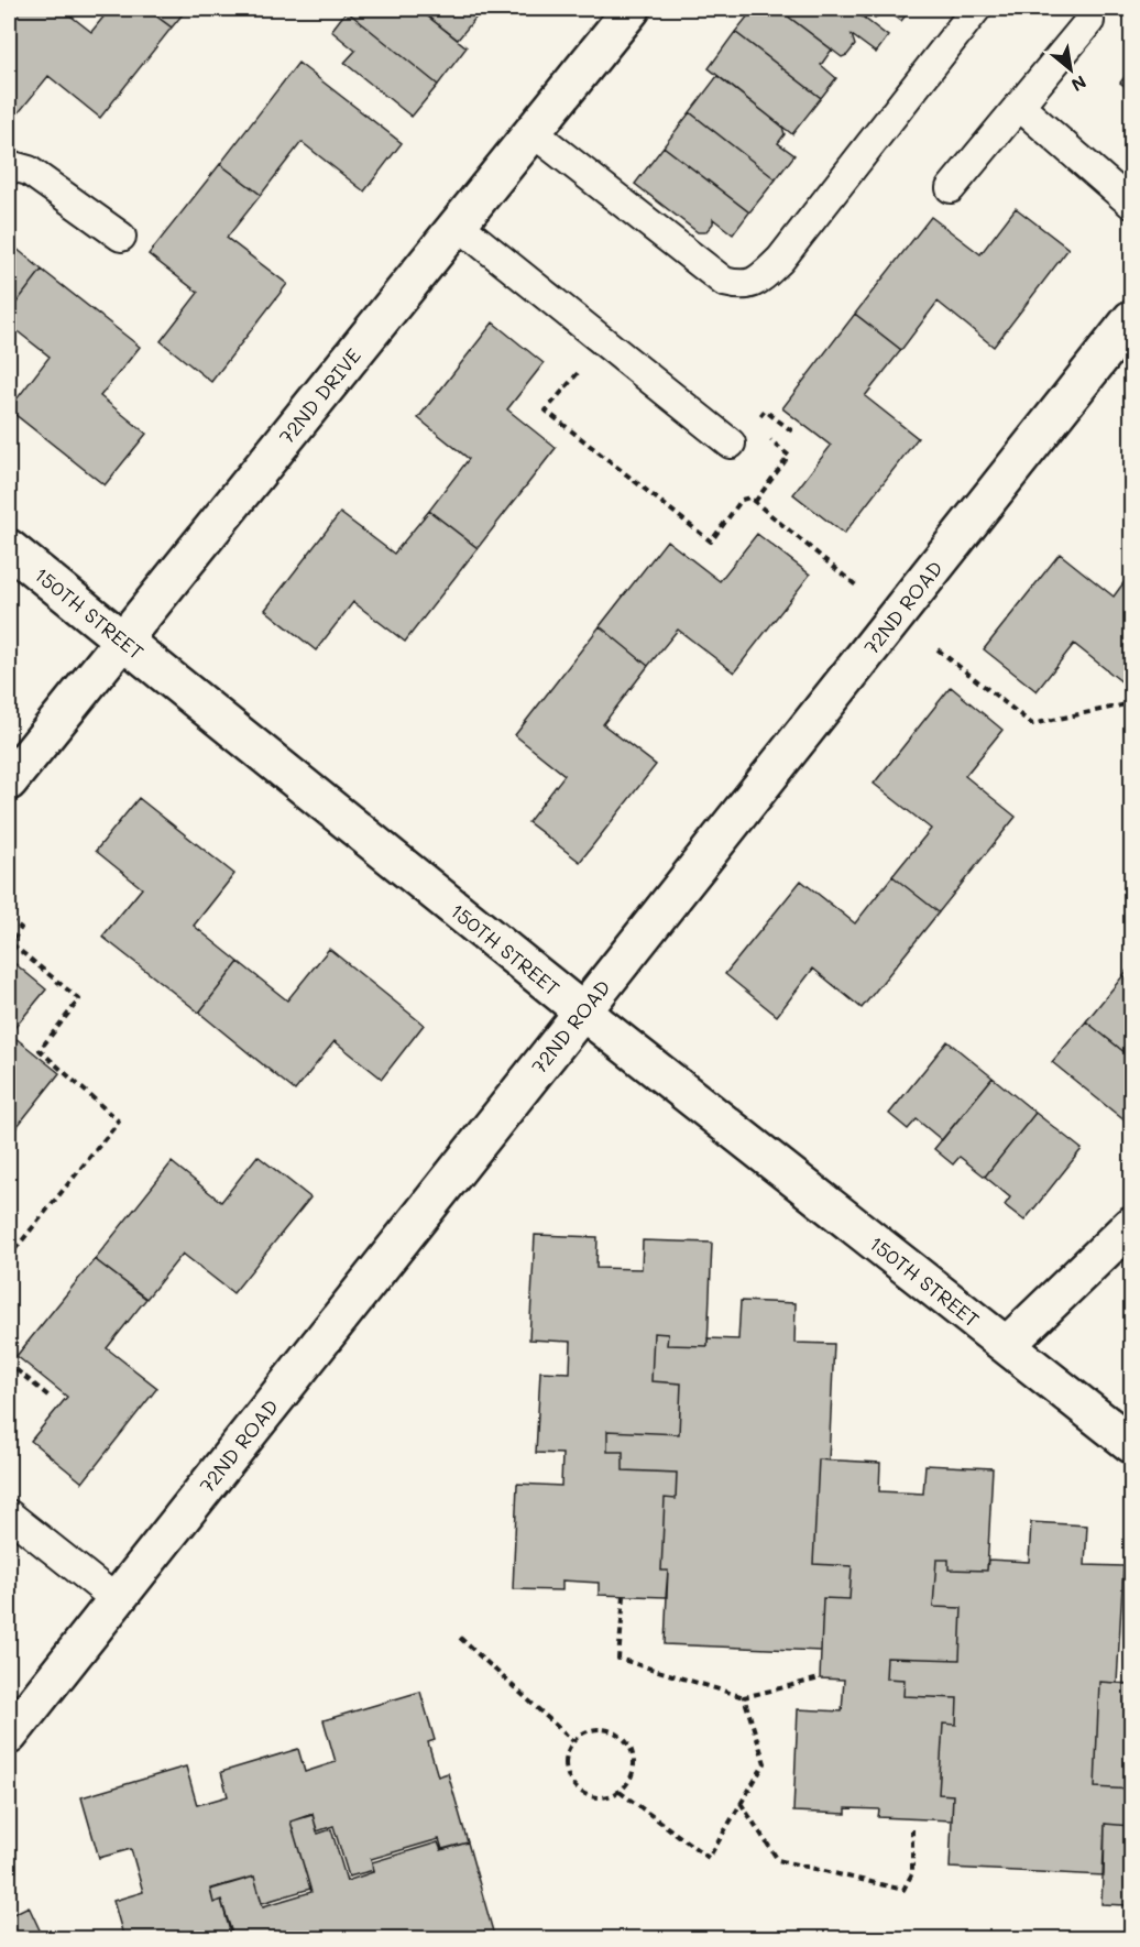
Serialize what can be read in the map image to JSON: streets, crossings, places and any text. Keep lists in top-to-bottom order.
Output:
{
  "streets": {
    "street": ["72ND DRIVE", "72ND ROAD", "150TH STREET"]
  },
  "crossings": [
    ["72ND DRIVE", "150TH STREET"],
    ["72ND ROAD", "150TH STREET"]
  ],
  "north": "bottom right"
}
